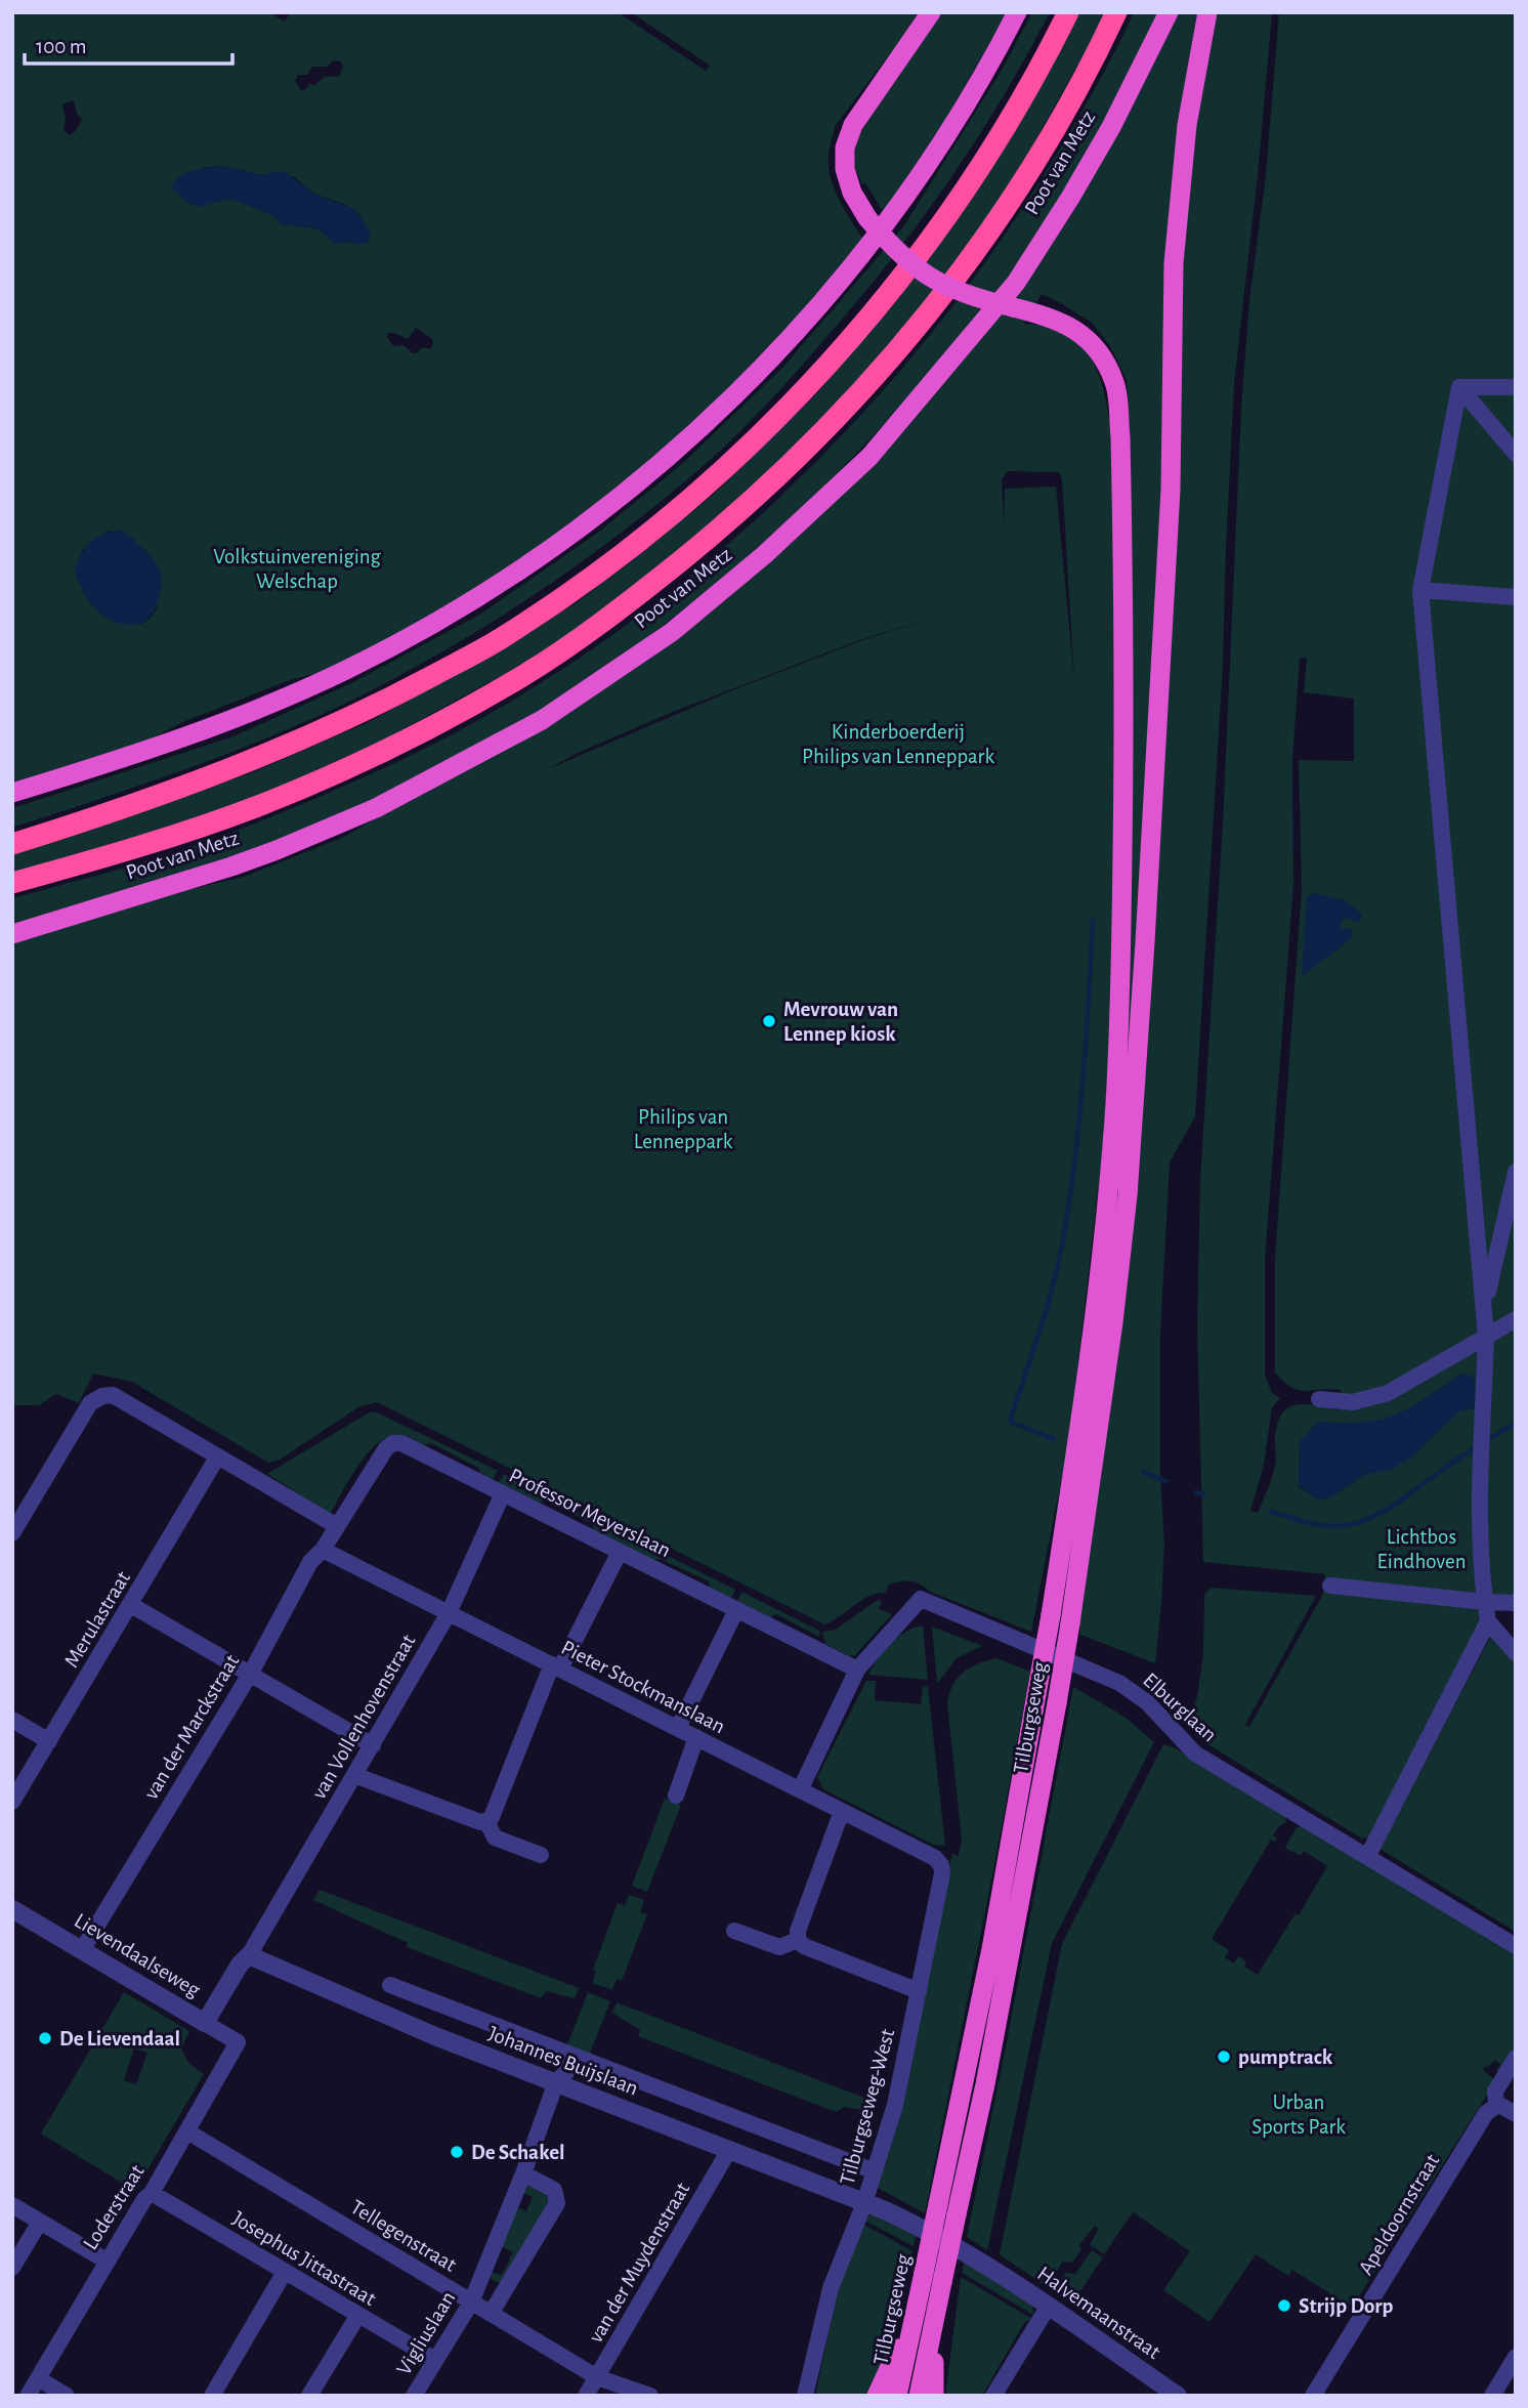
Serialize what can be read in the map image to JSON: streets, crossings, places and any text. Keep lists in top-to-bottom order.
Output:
{
  "streets": {
    "highway": ["Poot van Metz", "Tilburgseweg"],
    "street": [
      "Professor Meyerslaan",
      "Merulastraat",
      "Pieter Stockmanslaan",
      "Elburglaan",
      "van Vollenhovenstraat",
      "van der Marckstraat",
      "Lievendaalseweg",
      "Johannes Buijslaan",
      "Tilburgseweg-West",
      "Loderstraat",
      "Apeldoornstraat",
      "Tellegenstraat",
      "Josephus Jittastraat",
      "van der Muydenstraat",
      "Halvemaanstraat",
      "Vigliuslaan"
    ]
  },
  "crossings": [
    ["Professor Meyerslaan", "Elburglaan"],
    ["Professor Meyerslaan", "van Vollenhovenstraat"],
    ["Professor Meyerslaan", "van der Marckstraat"],
    ["Pieter Stockmanslaan", "van Vollenhovenstraat"],
    ["Pieter Stockmanslaan", "van der Marckstraat"],
    ["Pieter Stockmanslaan", "Tilburgseweg-West"],
    ["van Vollenhovenstraat", "Johannes Buijslaan"],
    ["Tilburgseweg", "Johannes Buijslaan"],
    ["Tilburgseweg", "Tilburgseweg-West"],
    ["Tilburgseweg", "Halvemaanstraat"],
    ["van der Marckstraat", "Lievendaalseweg"],
    ["Lievendaalseweg", "Loderstraat"],
    ["Johannes Buijslaan", "Tilburgseweg-West"],
    ["Johannes Buijslaan", "van der Muydenstraat"],
    ["Johannes Buijslaan", "Vigliuslaan"],
    ["Loderstraat", "Tellegenstraat"],
    ["Loderstraat", "Josephus Jittastraat"],
    ["Tellegenstraat", "van der Muydenstraat"],
    ["Tellegenstraat", "Vigliuslaan"],
    ["Josephus Jittastraat", "Vigliuslaan"]
  ],
  "parks": [
    "Volkstuinvereniging Welschap",
    "Kinderboerderij Philips van Lenneppark",
    "Philips van Lenneppark",
    "Lichtbos Eindhoven",
    "Urban Sports Park"
  ],
  "places": [
    "Mevrouw van Lennep kiosk",
    "De Lievendaal",
    "pumptrack",
    "De Schakel",
    "Strijp Dorp"
  ],
  "scale_bar": "100 m"
}
